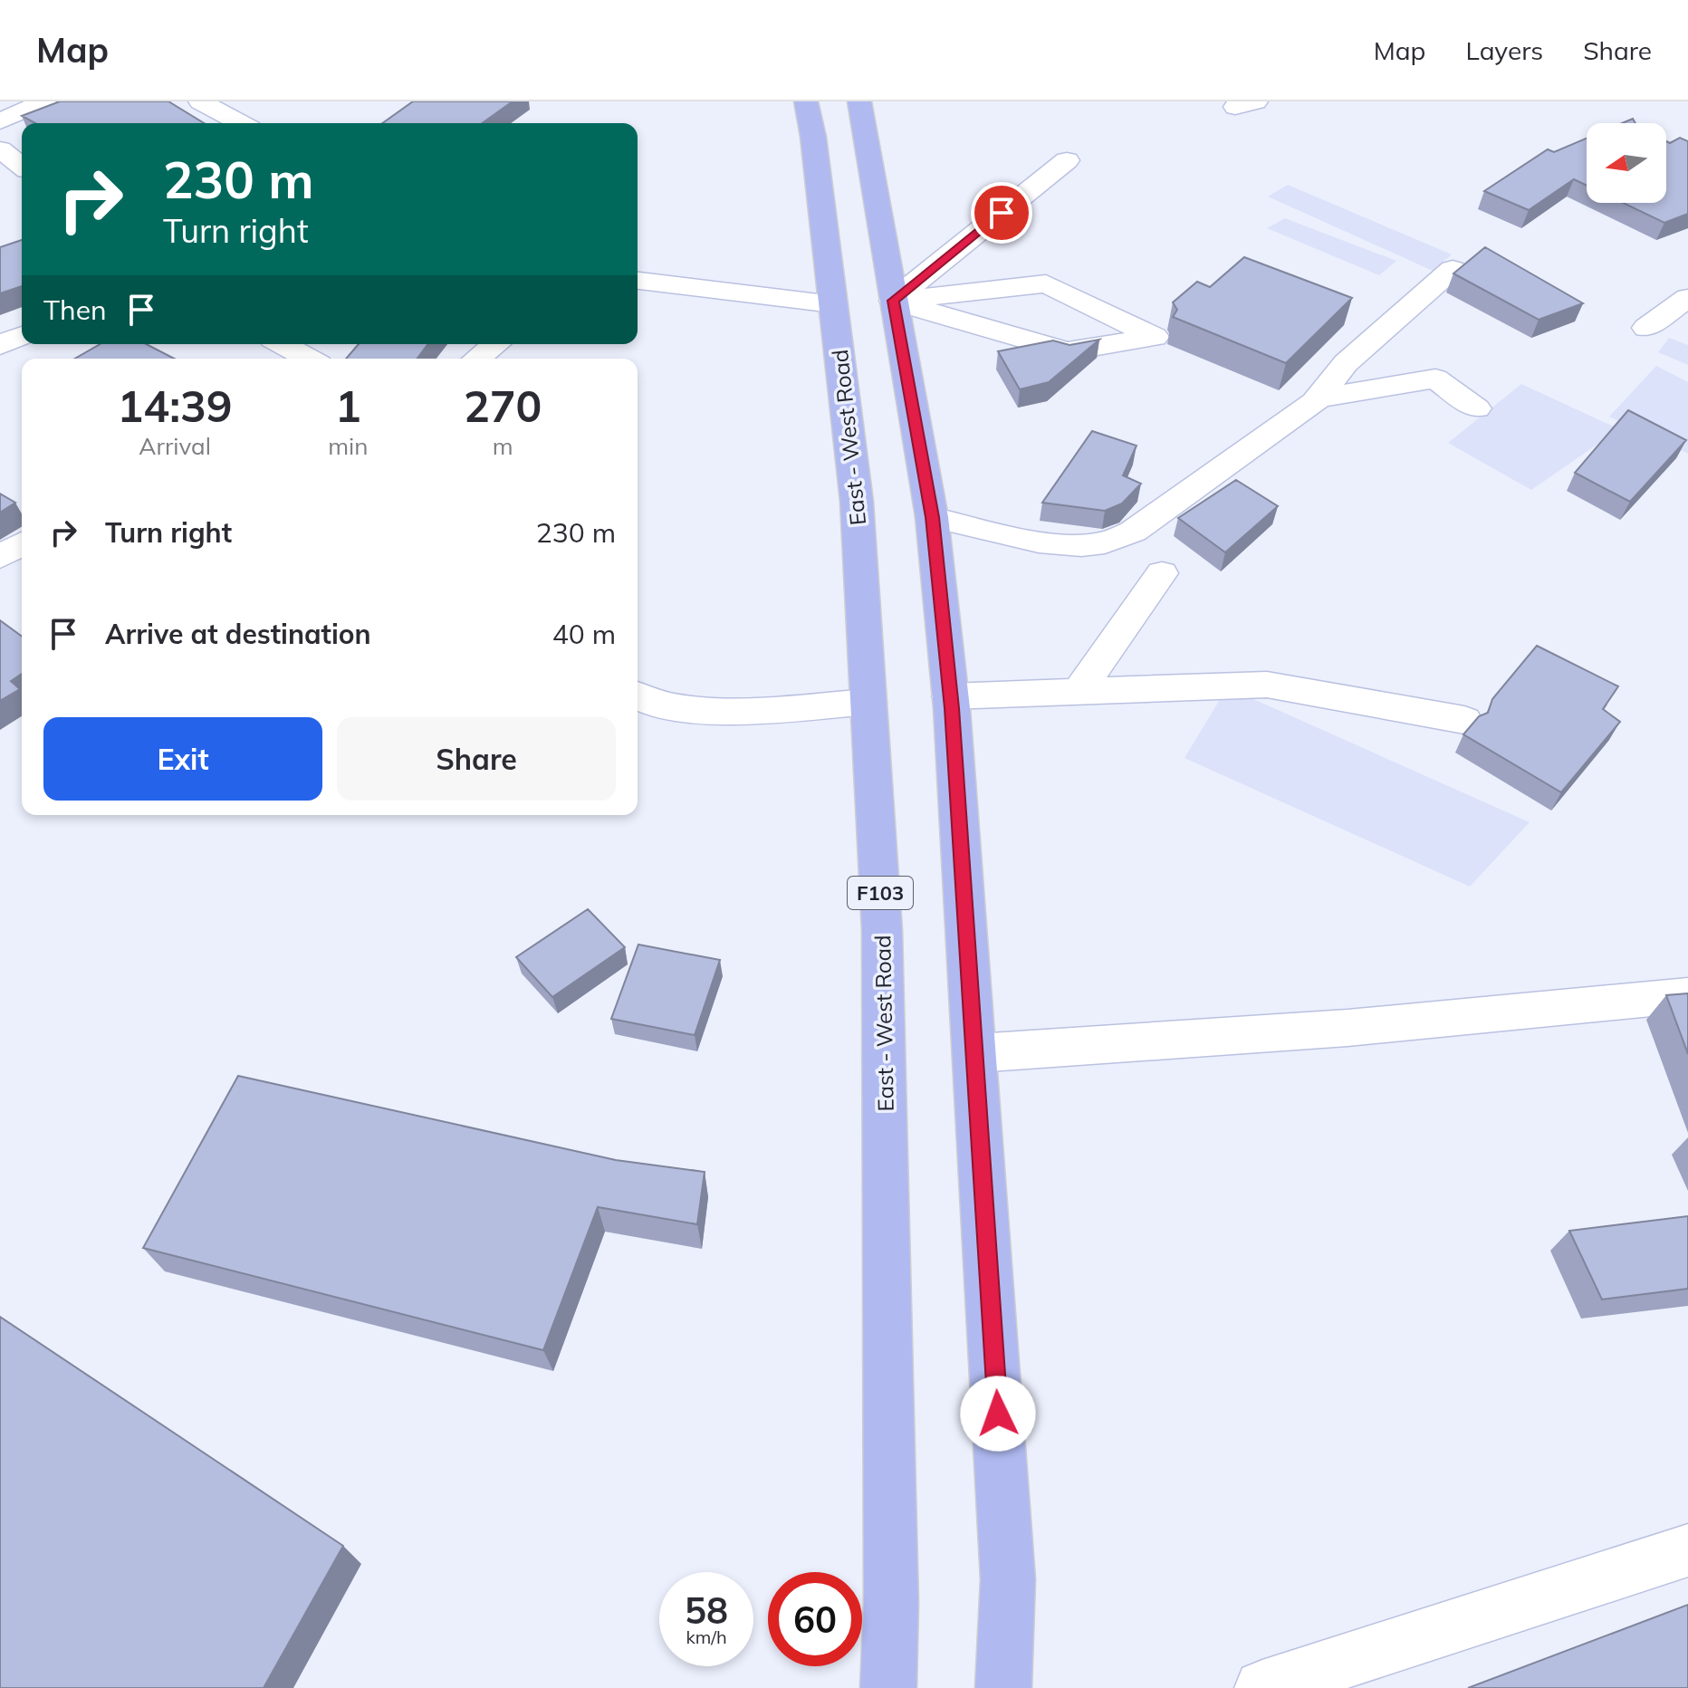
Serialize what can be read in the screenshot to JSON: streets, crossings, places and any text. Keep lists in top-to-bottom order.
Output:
{
  "streets": {
    "main road": ["East - West Road", "F103"]
  },
  "north": "left",
  "page": {
    "header": "Map",
    "nav": ["Map", "Layers", "Share"],
    "turn": ["230 m", "Turn right"],
    "then": "Then",
    "eta": [
      "14:39",
      "Arrival",
      "1",
      "min",
      "270",
      "m"
    ],
    "list": [
      {
        "name": "Turn right",
        "value": "230 m"
      },
      {
        "name": "Arrive at destination",
        "value": "40 m"
      }
    ],
    "buttons": ["Exit", "Share"],
    "speed": "58 km/h",
    "limit": "60"
  }
}
